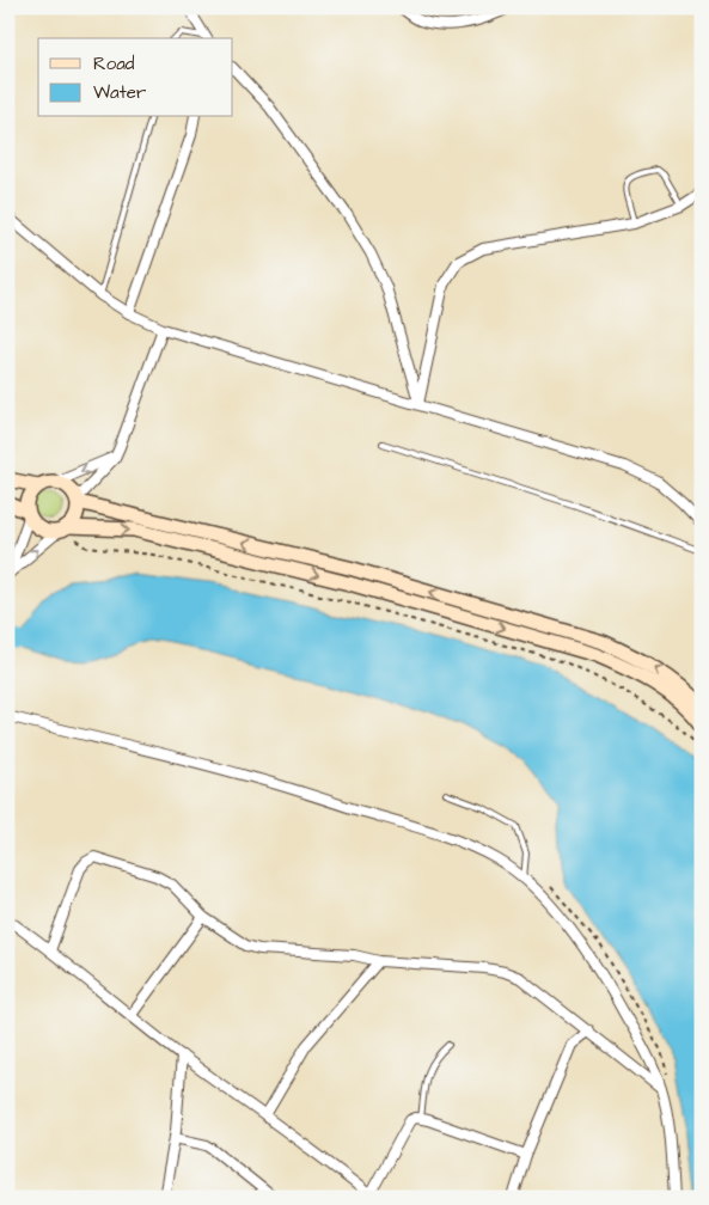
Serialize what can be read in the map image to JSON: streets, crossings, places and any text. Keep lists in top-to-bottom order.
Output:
{
  "legend": ["Road", "Water"]
}
